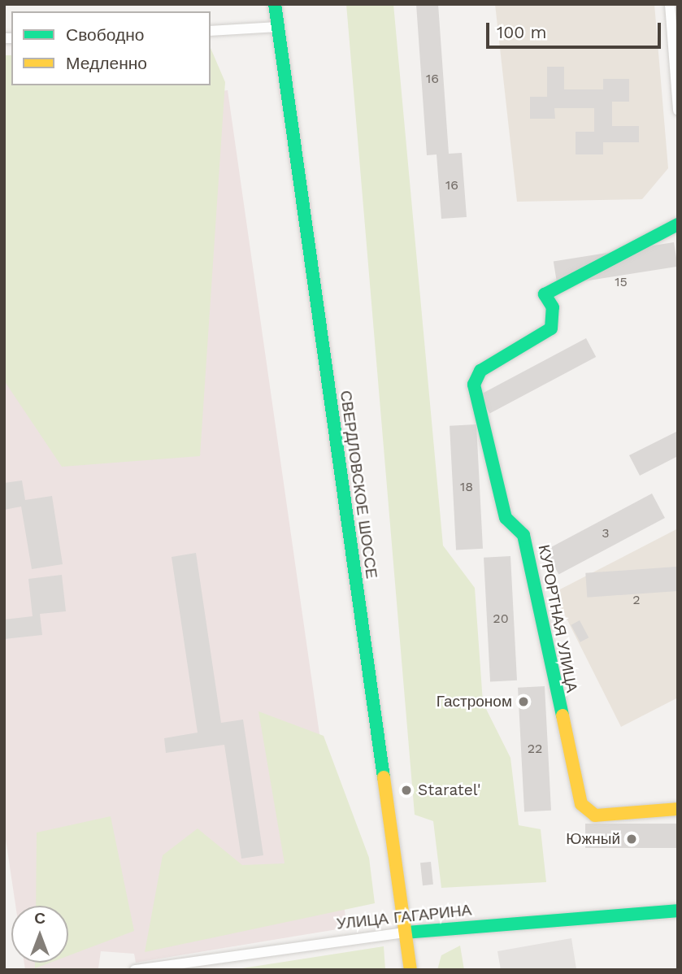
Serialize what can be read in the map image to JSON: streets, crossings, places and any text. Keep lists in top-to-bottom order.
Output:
{
  "streets": {
    "street": ["СВЕРДЛОВСКОЕ ШОССЕ", "КУРОРТНАЯ УЛИЦА", "УЛИЦА ГАГАРИНА"]
  },
  "crossings": [
    ["СВЕРДЛОВСКОЕ ШОССЕ", "УЛИЦА ГАГАРИНА"]
  ],
  "places": ["Гастроном", "Staratel'", "Южный"],
  "house_numbers": [
    "16",
    "16",
    "15",
    "18",
    "3",
    "2",
    "20",
    "22"
  ],
  "legend": ["Свободно", "Медленно"],
  "scale_bar": "100 m",
  "north": "top"
}
